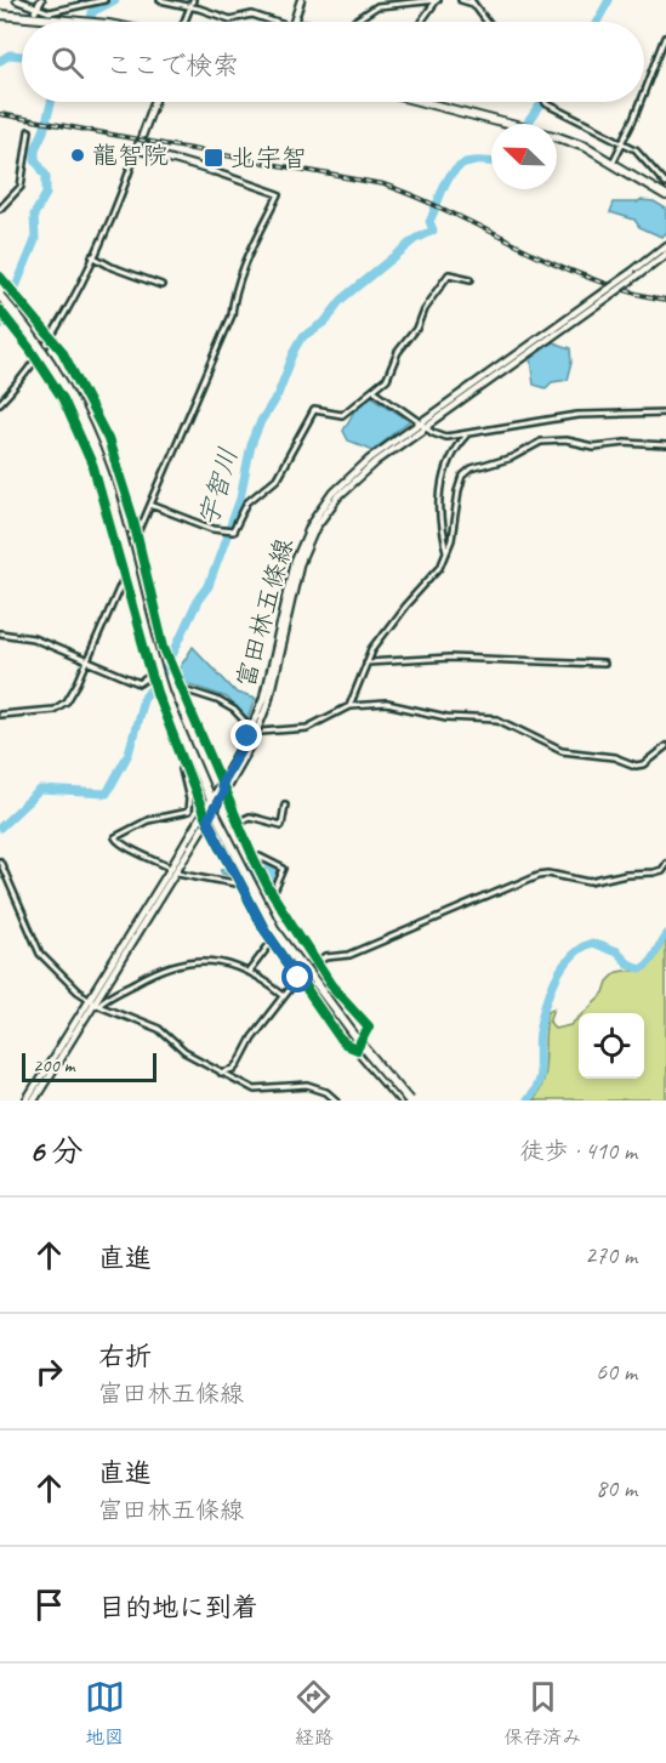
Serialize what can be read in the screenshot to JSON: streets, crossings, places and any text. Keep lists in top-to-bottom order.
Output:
{
  "streets": {
    "main road": ["富田林五條線"]
  },
  "water": ["宇智川"],
  "places": {
    "other": ["龍智院"],
    "transit": ["北宇智"]
  },
  "scale_bar": "200 m",
  "north": "top left",
  "page": {
    "search": "ここで検索",
    "scale": "200 m",
    "heading": ["6 分", "徒歩 · 410 m"],
    "list": [
      ["直進", "270 m"],
      ["右折", "富田林五條線", "60 m"],
      ["直進", "富田林五條線", "80 m"],
      "目的地に到着"
    ],
    "nav": ["地図", "経路", "保存済み"]
  }
}
